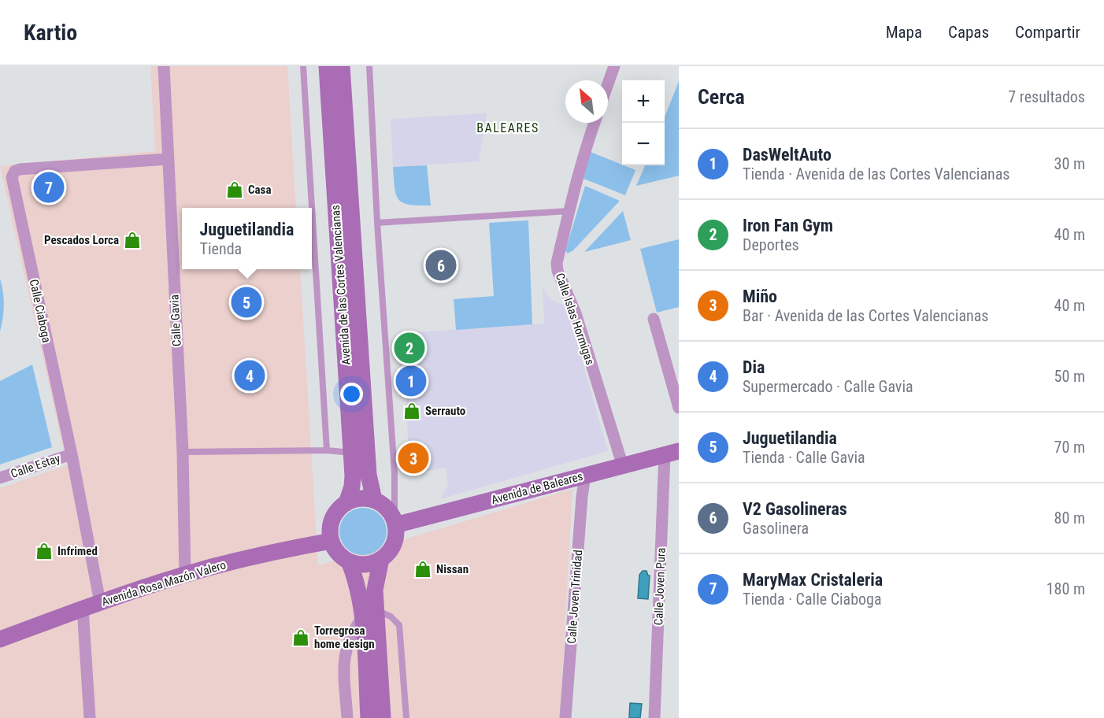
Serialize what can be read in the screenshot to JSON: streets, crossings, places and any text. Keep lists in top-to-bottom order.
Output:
{
  "streets": {
    "main road": ["Avenida de las Cortes Valencianas", "Avenida de Baleares", "Avenida Rosa Mazón Valero"],
    "street": [
      "Calle Ciaboga",
      "Calle Islas Hormigas",
      "Calle Gavia",
      "Calle Estay",
      "Calle Joven Pura",
      "Calle Joven Trinidad"
    ]
  },
  "crossings": [
    ["Avenida de las Cortes Valencianas", "Avenida de Baleares"],
    ["Avenida de las Cortes Valencianas", "Avenida Rosa Mazón Valero"],
    ["Calle Ciaboga", "Calle Gavia"],
    ["Calle Ciaboga", "Calle Estay"],
    ["Calle Ciaboga", "Avenida Rosa Mazón Valero"],
    ["Calle Islas Hormigas", "Avenida de Baleares"],
    ["Calle Gavia", "Avenida Rosa Mazón Valero"],
    ["Avenida de Baleares", "Avenida Rosa Mazón Valero"],
    ["Avenida de Baleares", "Calle Joven Pura"],
    ["Avenida de Baleares", "Calle Joven Trinidad"]
  ],
  "districts": ["BALEARES"],
  "places": {
    "shop": [
      "Casa",
      "Pescados Lorca",
      "Serrauto",
      "Infrimed",
      "Nissan",
      "Torregrosa home design"
    ]
  },
  "north": "top left",
  "page": {
    "header": "Kartio",
    "nav": ["Mapa", "Capas", "Compartir"],
    "heading": ["Cerca", "7 resultados"],
    "map_buttons": ["+", "−"],
    "list": [
      {
        "mark": "1",
        "name": "DasWeltAuto",
        "note": "Tienda · Avenida de las Cortes Valencianas",
        "value": "30 m"
      },
      {
        "mark": "2",
        "name": "Iron Fan Gym",
        "note": "Deportes",
        "value": "40 m"
      },
      {
        "mark": "3",
        "name": "Miño",
        "note": "Bar · Avenida de las Cortes Valencianas",
        "value": "40 m"
      },
      {
        "mark": "4",
        "name": "Dia",
        "note": "Supermercado · Calle Gavia",
        "value": "50 m"
      },
      {
        "mark": "5",
        "name": "Juguetilandia",
        "note": "Tienda · Calle Gavia",
        "value": "70 m"
      },
      {
        "mark": "6",
        "name": "V2 Gasolineras",
        "note": "Gasolinera",
        "value": "80 m"
      },
      {
        "mark": "7",
        "name": "MaryMax Cristaleria",
        "note": "Tienda · Calle Ciaboga",
        "value": "180 m"
      }
    ],
    "pins": [
      "7",
      "6",
      "5",
      "2",
      "4",
      "1",
      "3"
    ],
    "popup": ["Juguetilandia", "Tienda"]
  }
}
